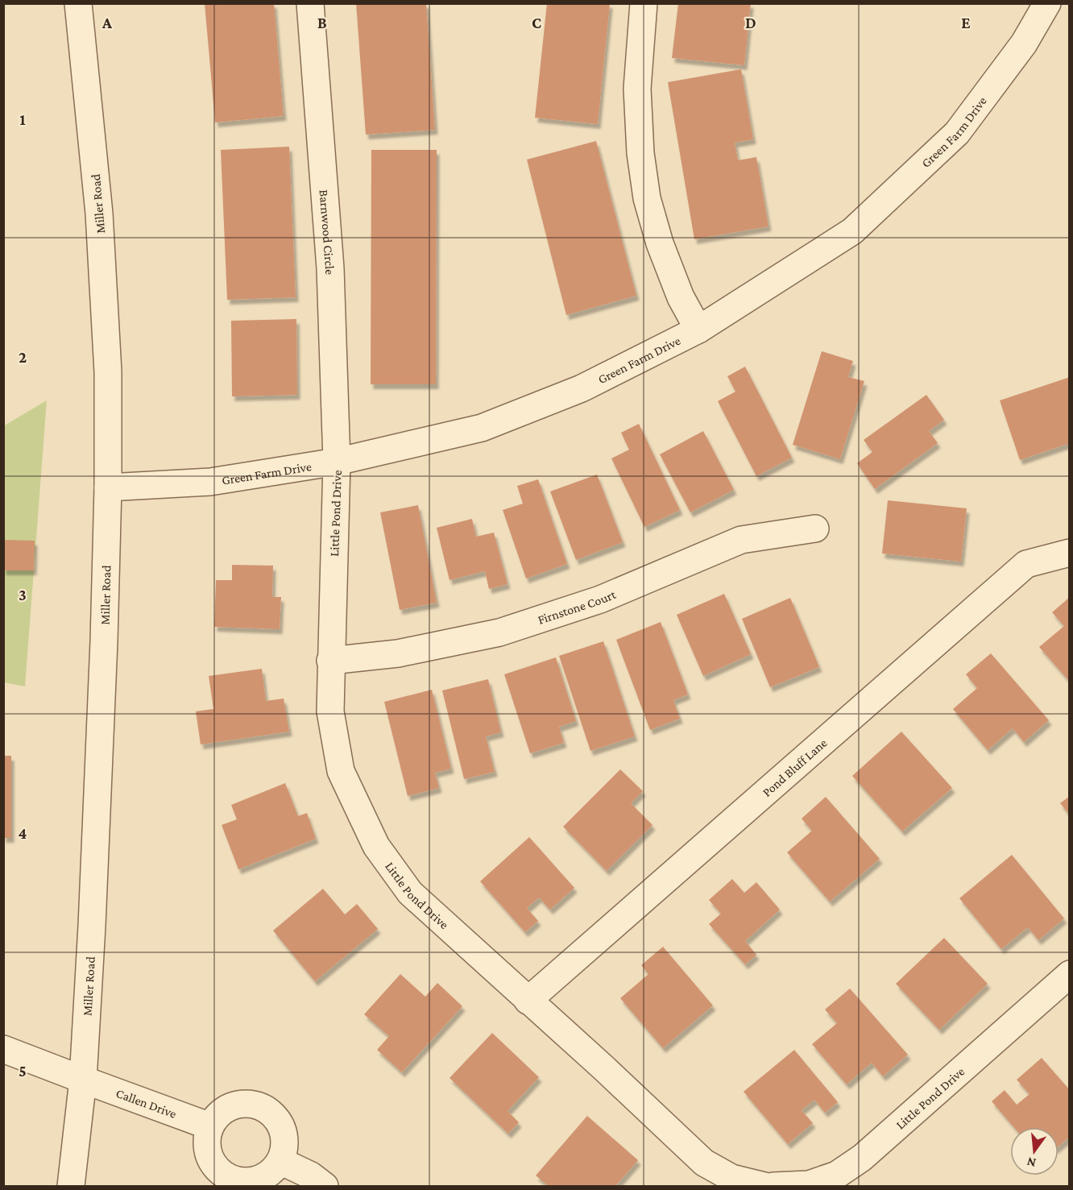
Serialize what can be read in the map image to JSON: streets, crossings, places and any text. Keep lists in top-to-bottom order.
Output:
{
  "streets": {
    "street": [
      "Green Farm Drive",
      "Miller Road",
      "Barnwood Circle",
      "Little Pond Drive",
      "Firnstone Court",
      "Pond Bluff Lane",
      "Callen Drive"
    ]
  },
  "crossings": [
    ["Green Farm Drive", "Miller Road"],
    ["Green Farm Drive", "Barnwood Circle"],
    ["Green Farm Drive", "Little Pond Drive"],
    ["Miller Road", "Callen Drive"],
    ["Barnwood Circle", "Little Pond Drive"],
    ["Little Pond Drive", "Firnstone Court"],
    ["Little Pond Drive", "Pond Bluff Lane"]
  ],
  "north": "bottom",
  "grid": {
    "columns": [
      "A",
      "B",
      "C",
      "D",
      "E"
    ],
    "rows": [
      "1",
      "2",
      "3",
      "4",
      "5"
    ]
  }
}
